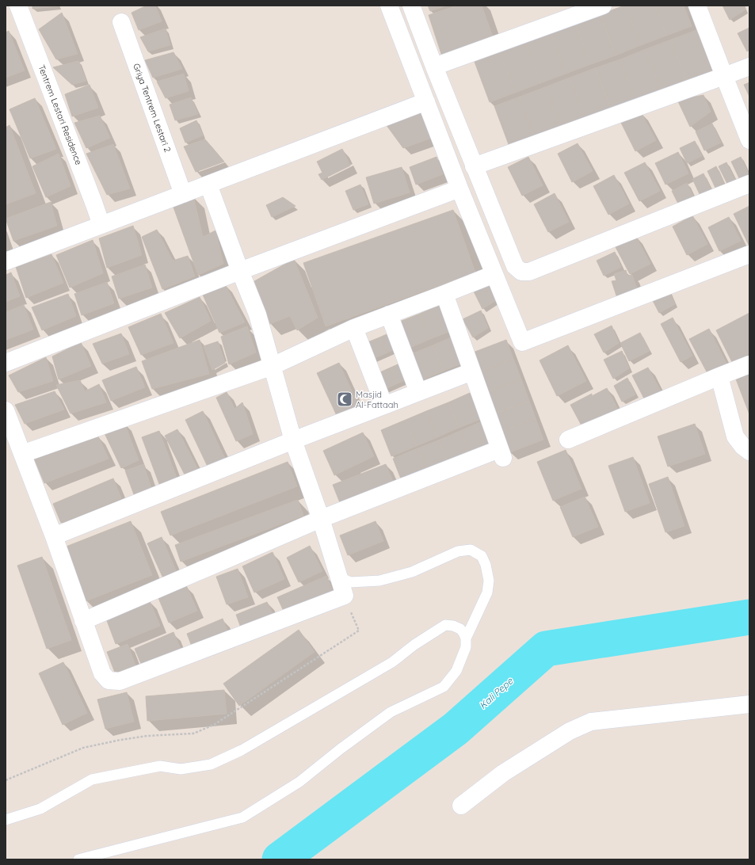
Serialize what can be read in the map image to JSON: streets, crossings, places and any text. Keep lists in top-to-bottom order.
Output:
{
  "streets": {
    "street": ["Griya Tentrem Lestari 2", "Tentrem Lestari Residence"]
  },
  "water": ["Kali Pepe"],
  "places": {
    "mosque": ["Masjid Al-Fattaah"]
  }
}
